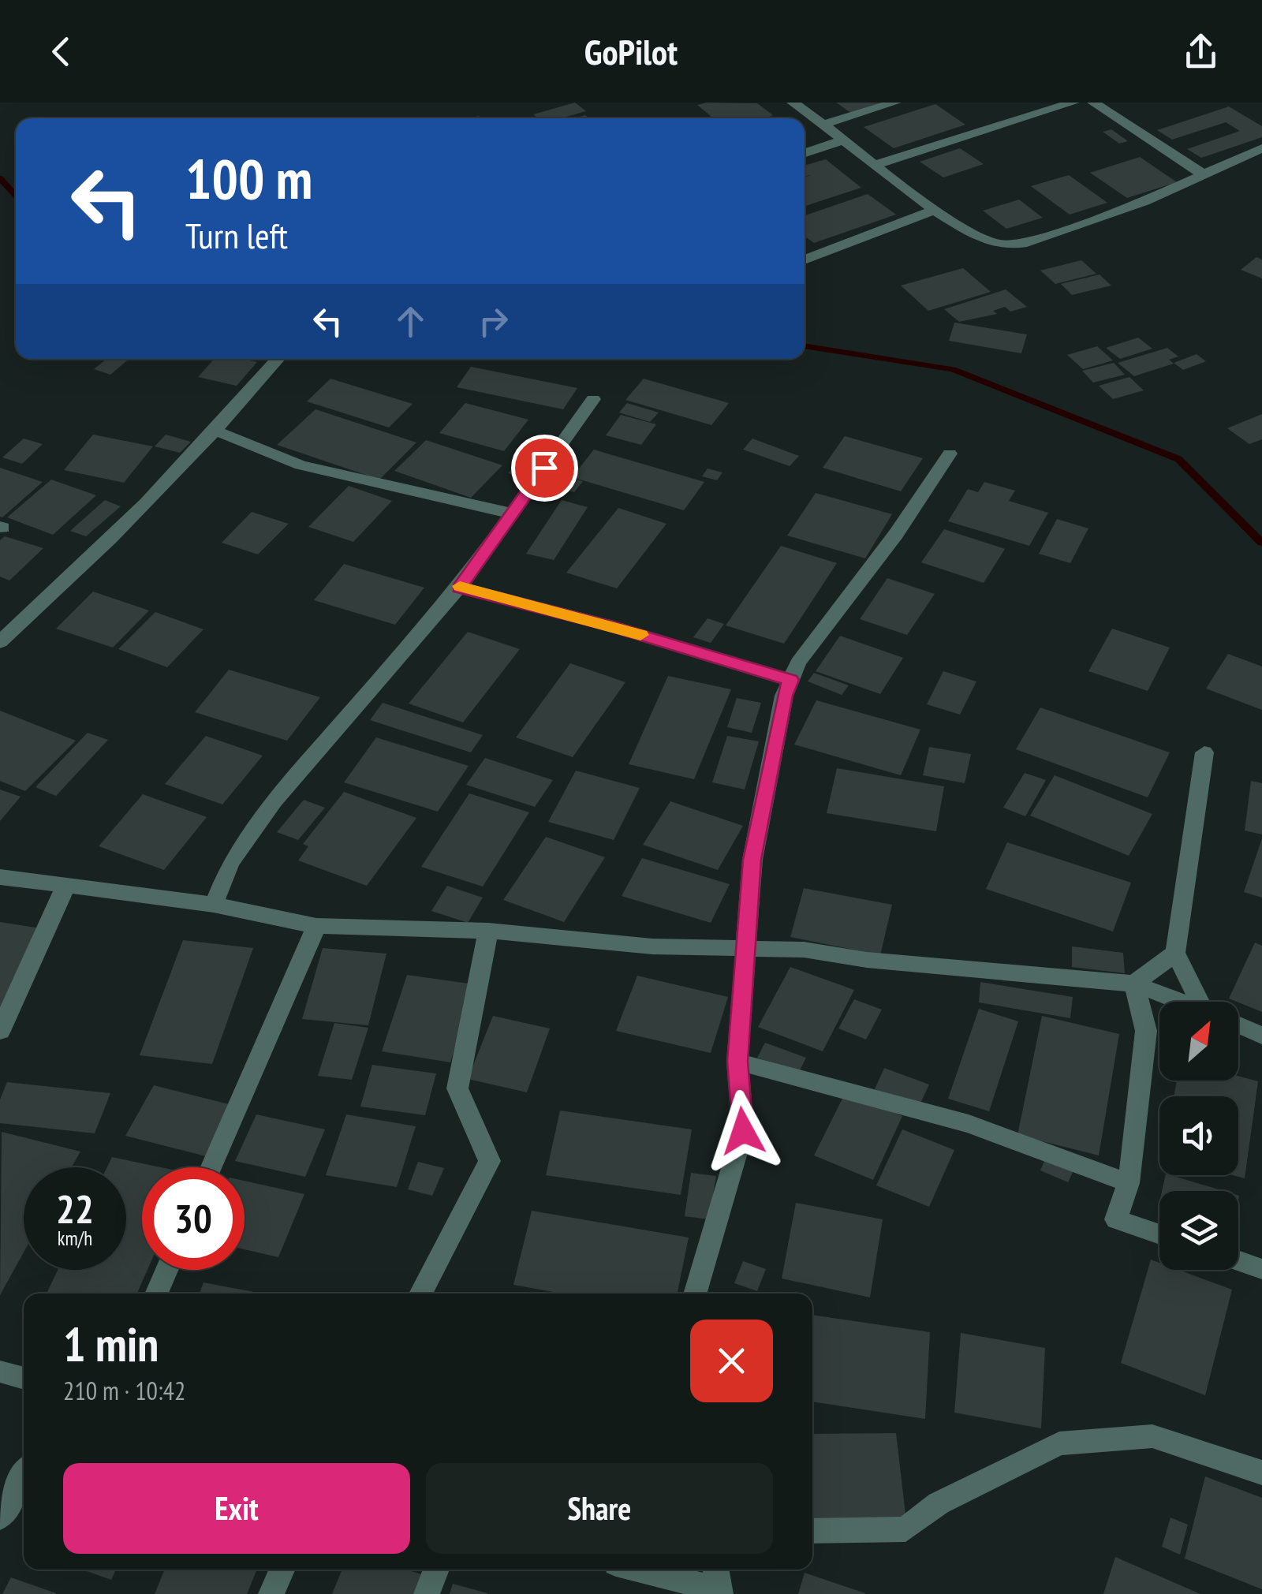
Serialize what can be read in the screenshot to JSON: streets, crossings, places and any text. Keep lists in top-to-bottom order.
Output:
{
  "north": "top right",
  "page": {
    "header": "GoPilot",
    "turn": ["100 m", "Turn left"],
    "speed": "22 km/h",
    "limit": "30",
    "heading": ["1 min", "210 m · 10:42"],
    "buttons": ["Exit", "Share"]
  }
}
